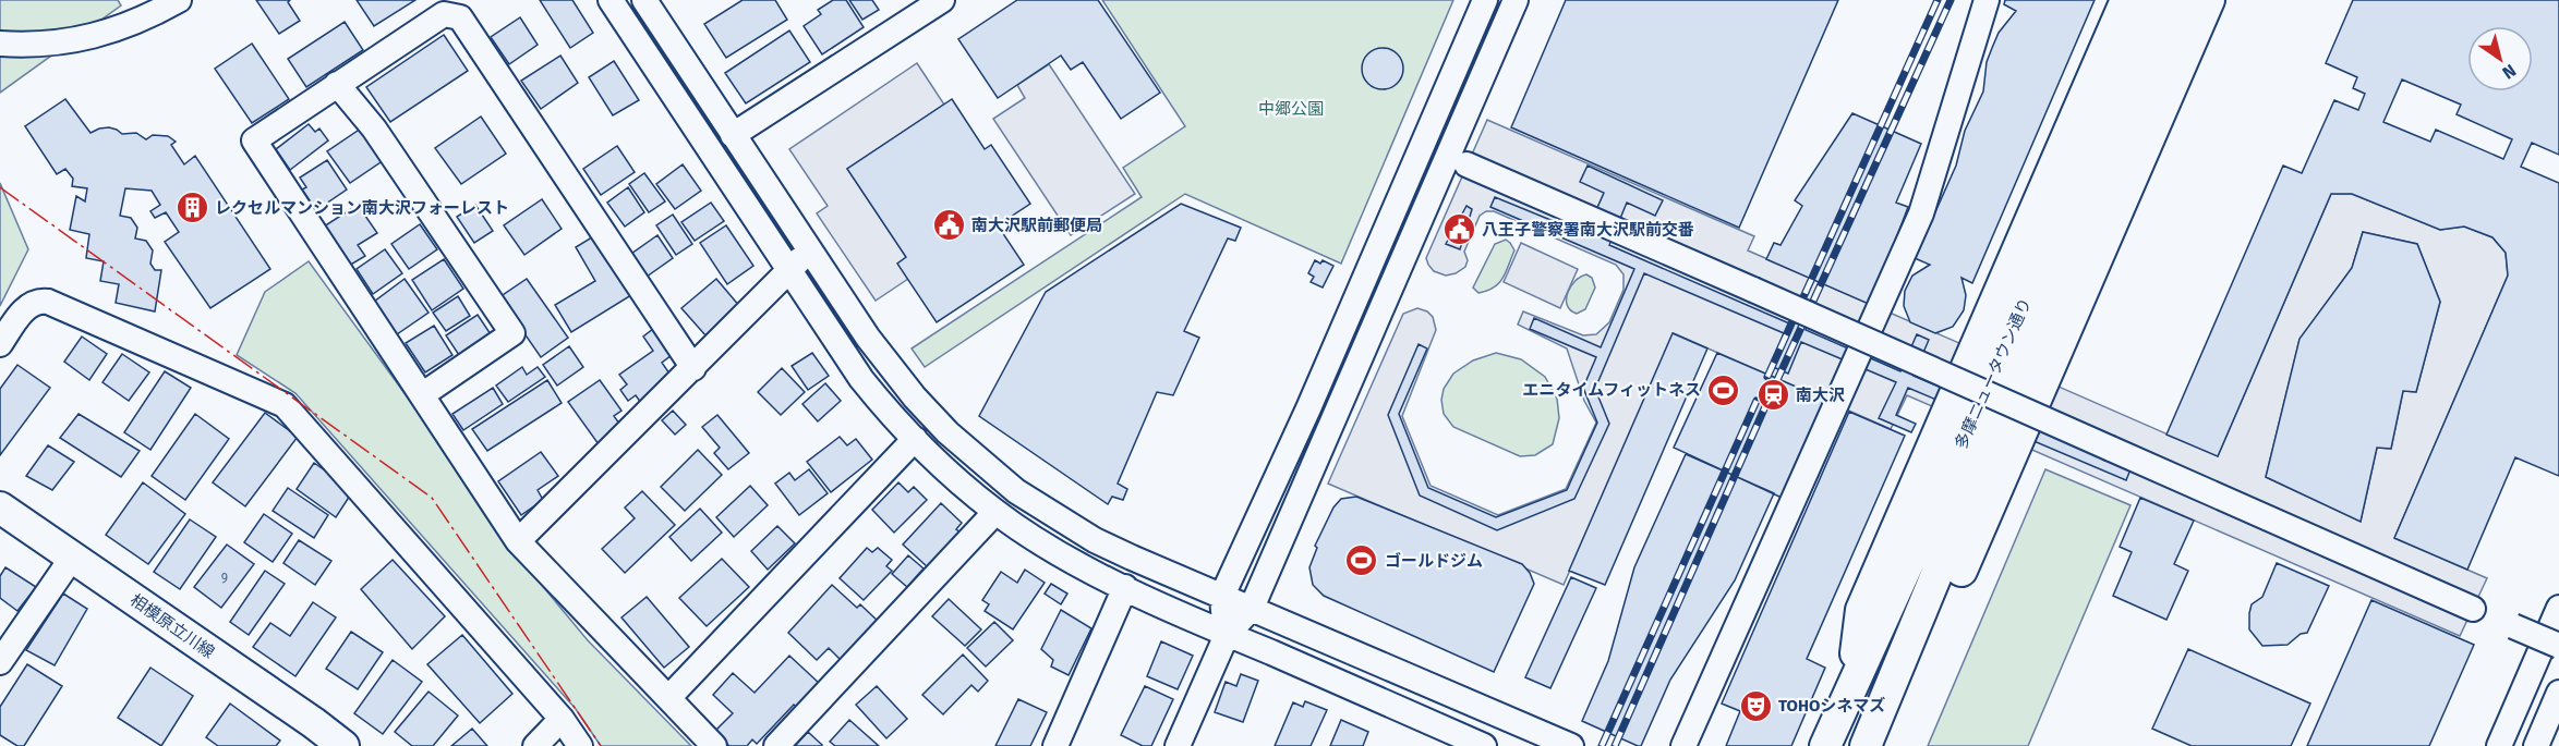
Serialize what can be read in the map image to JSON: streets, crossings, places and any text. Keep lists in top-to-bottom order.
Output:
{
  "streets": {
    "main road": ["多摩ニュータウン通り", "相模原立川線"]
  },
  "parks": ["中郷公園"],
  "places": {
    "building": ["レクセルマンション南大沢フォーレスト"],
    "public building": ["南大沢駅前郵便局", "八王子警察署南大沢駅前交番"],
    "sports": ["エニタイムフィットネス", "ゴールドジム"],
    "station": ["南大沢"],
    "theatre": ["TOHOシネマズ"]
  },
  "house_numbers": ["9"],
  "north": "bottom right"
}
